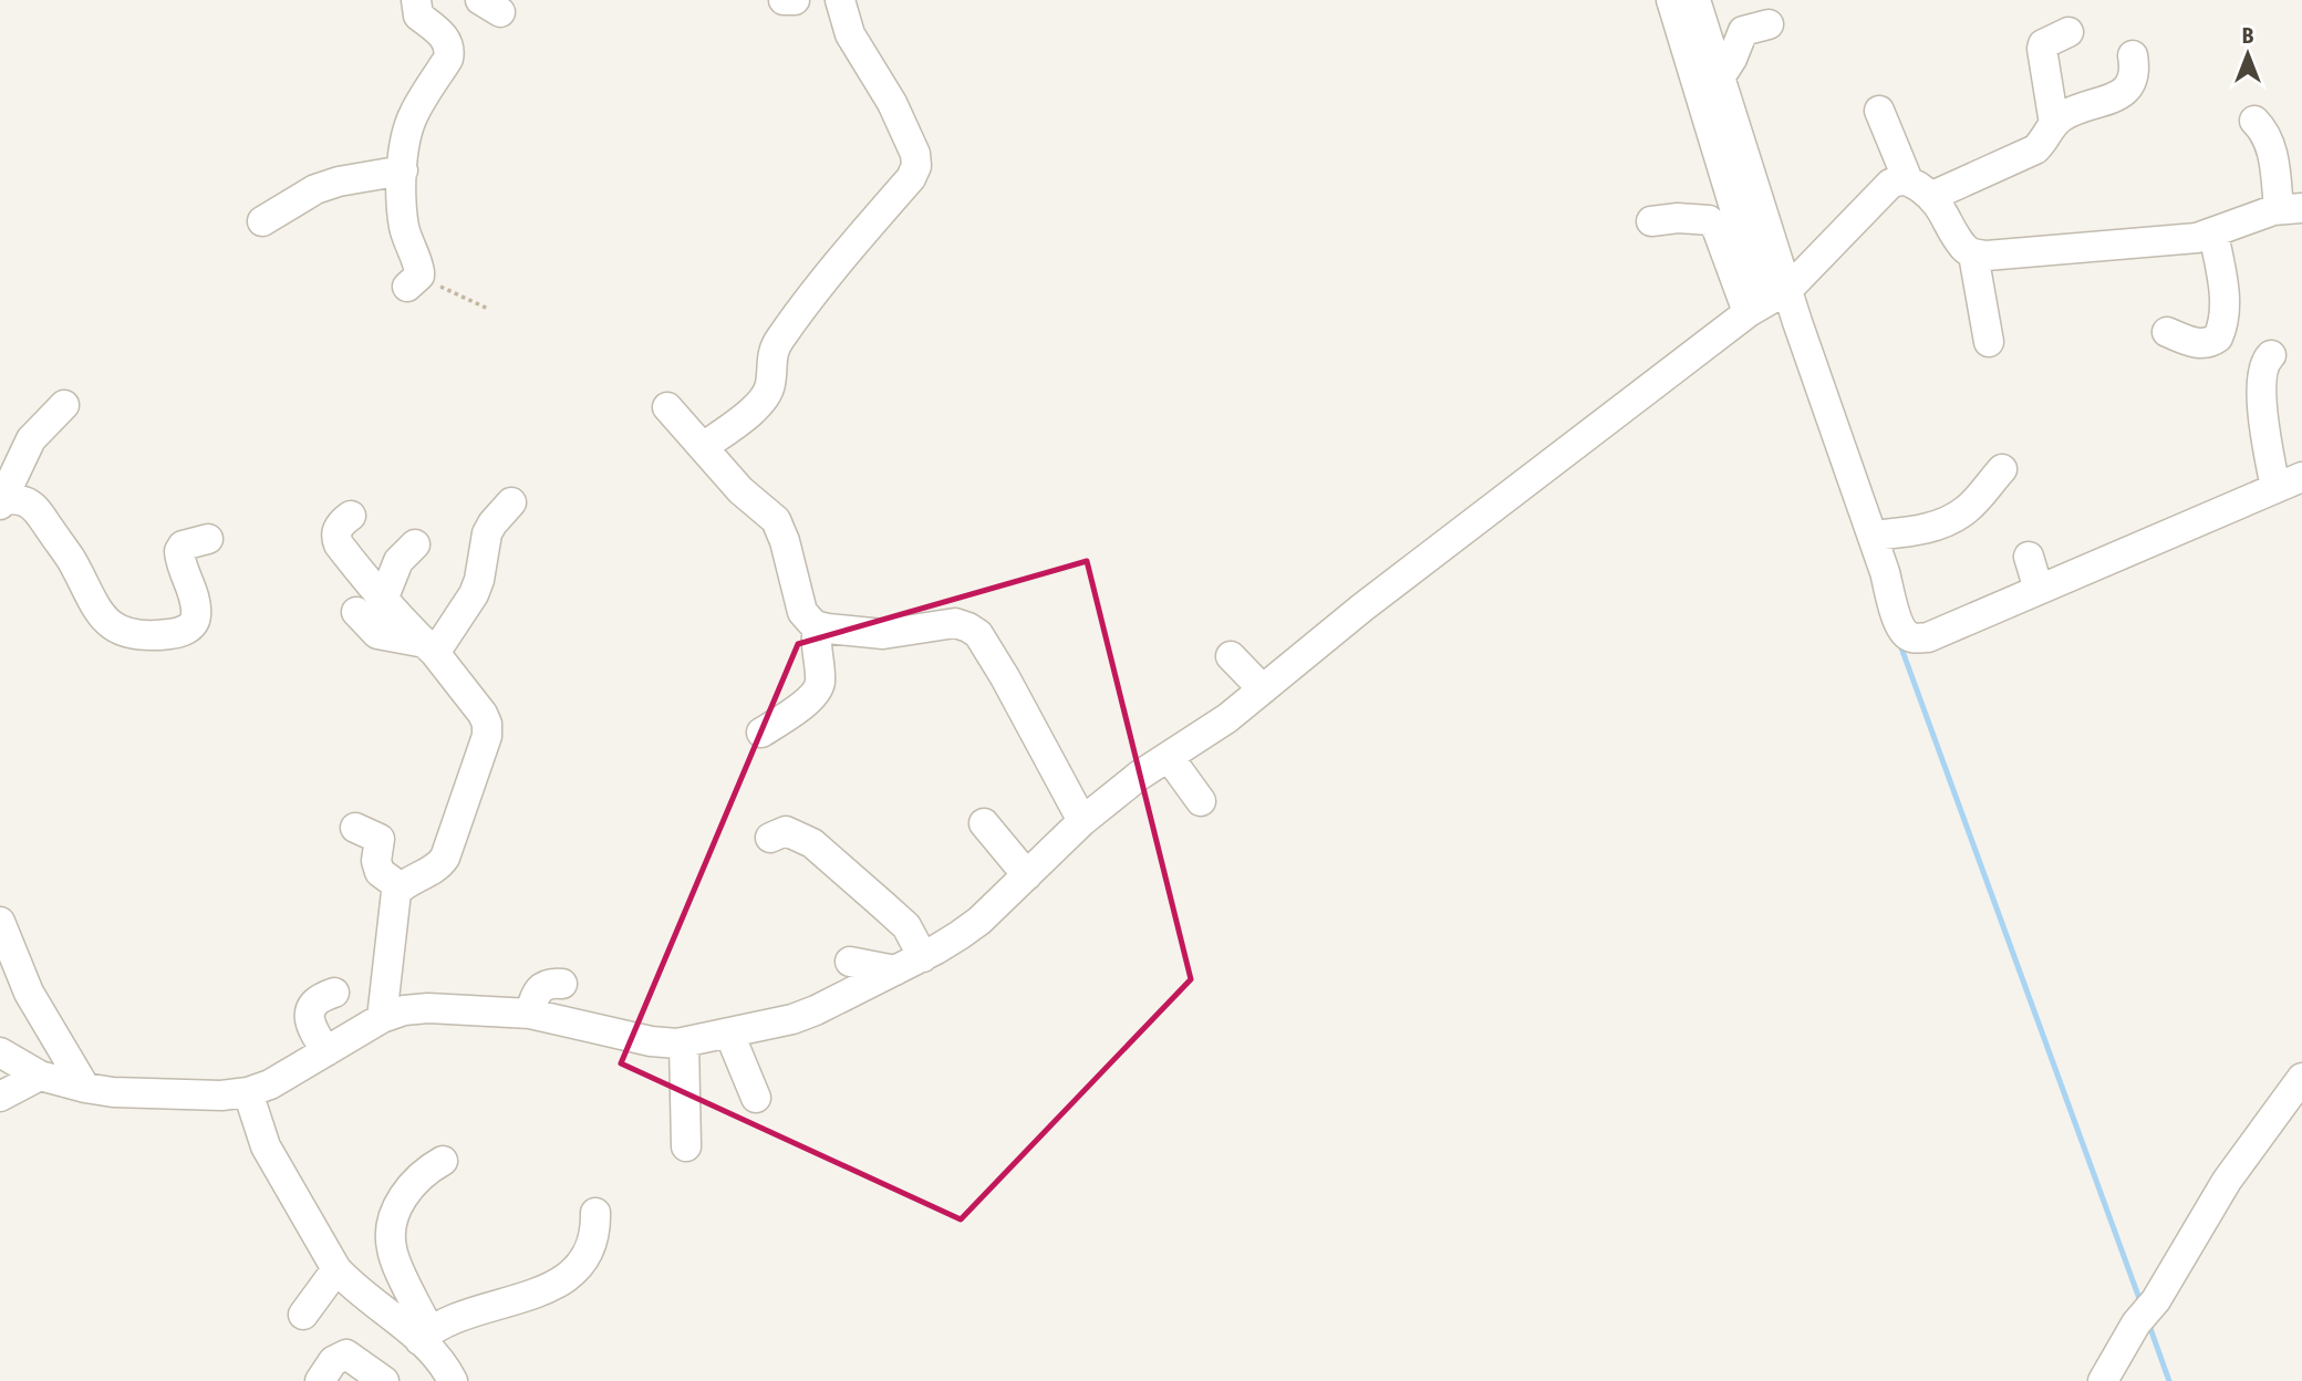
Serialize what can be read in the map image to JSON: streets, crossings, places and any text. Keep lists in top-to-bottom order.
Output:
{
  "north": "top"
}
